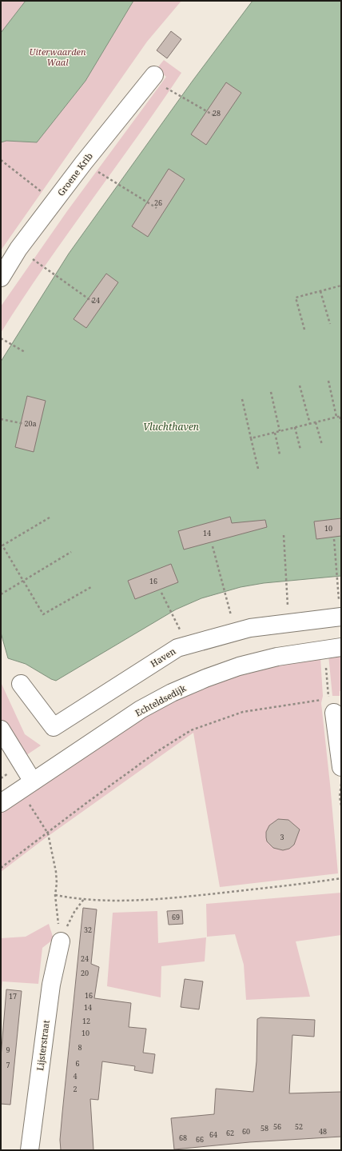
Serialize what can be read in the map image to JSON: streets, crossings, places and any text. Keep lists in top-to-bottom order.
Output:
{
  "streets": {
    "street": [
      "Groene Krib",
      "Haven",
      "Echteldsedijk",
      "Lijsterstraat"
    ]
  },
  "water": ["Vluchthaven"],
  "parks": ["Uiterwaarden Waal"],
  "house_numbers": [
    "28",
    "26",
    "24",
    "20a",
    "10",
    "14",
    "16",
    "3",
    "69",
    "32",
    "24",
    "20",
    "16",
    "17",
    "14",
    "12",
    "10",
    "8",
    "9",
    "6",
    "7",
    "4",
    "2",
    "56",
    "52",
    "58",
    "60",
    "48",
    "62",
    "64",
    "68",
    "66"
  ]
}
